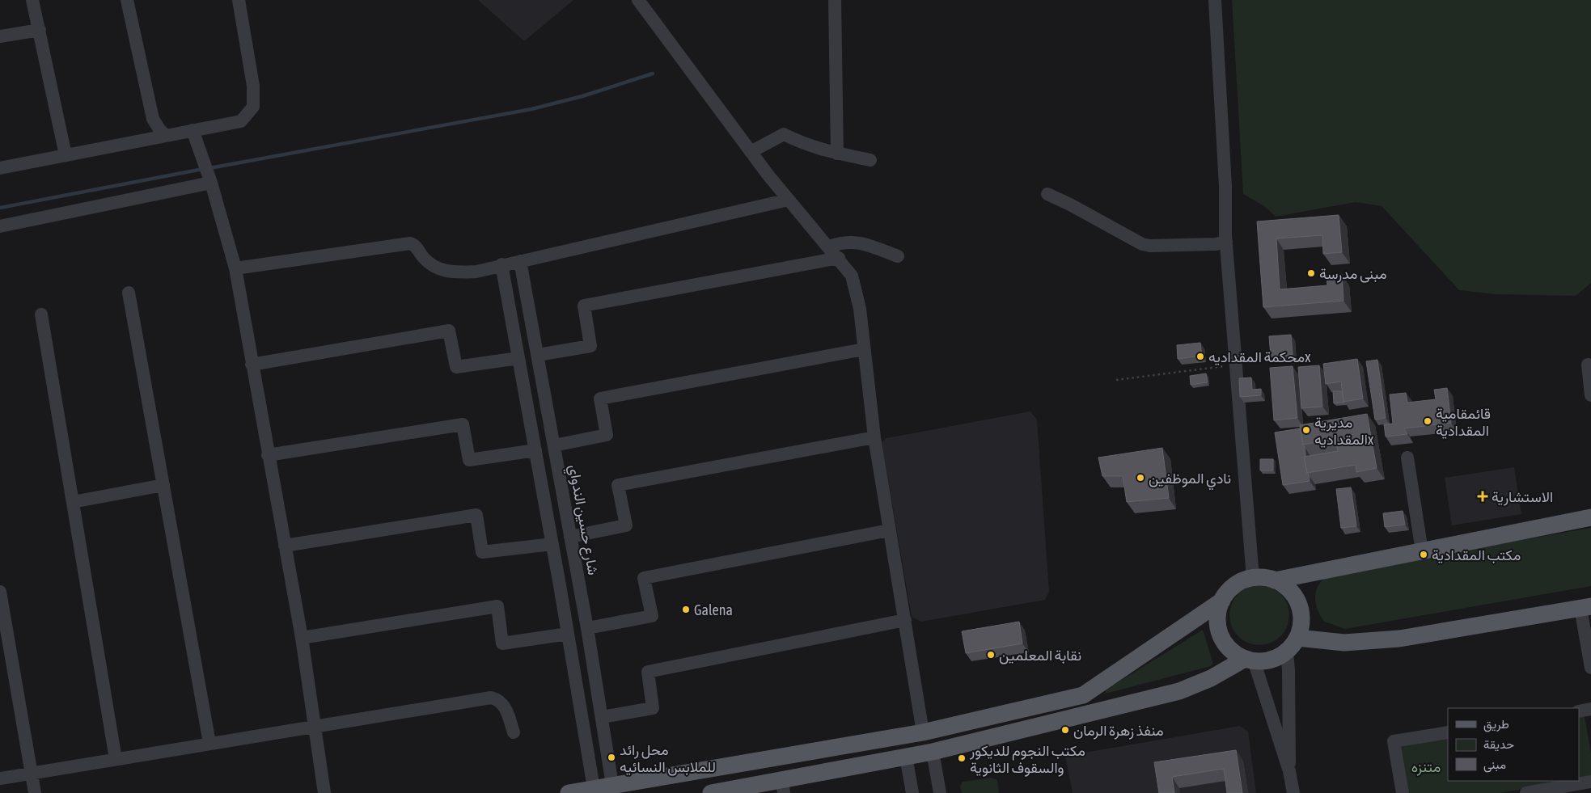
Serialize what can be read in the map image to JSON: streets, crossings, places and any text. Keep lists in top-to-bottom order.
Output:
{
  "streets": {
    "street": ["شارع حسين الندواي"]
  },
  "parks": ["متنزه"],
  "places": {
    "other": [
      "مبنى مدرسة",
      "محكمة المقداديهx",
      "قائمقامية المقدادية",
      "مديرية المقداديهx",
      "نادي الموظفين",
      "مكتب المقدادية",
      "Galena",
      "نقابة المعلمين",
      "منفذ زهرة الرمان",
      "محل رائد للملابس النسائيه",
      "مكتب النجوم للديكور والسقوف الثانوية"
    ],
    "health": ["الاستشارية"]
  },
  "legend": ["طريق", "حديقة", "مبنى"]
}
